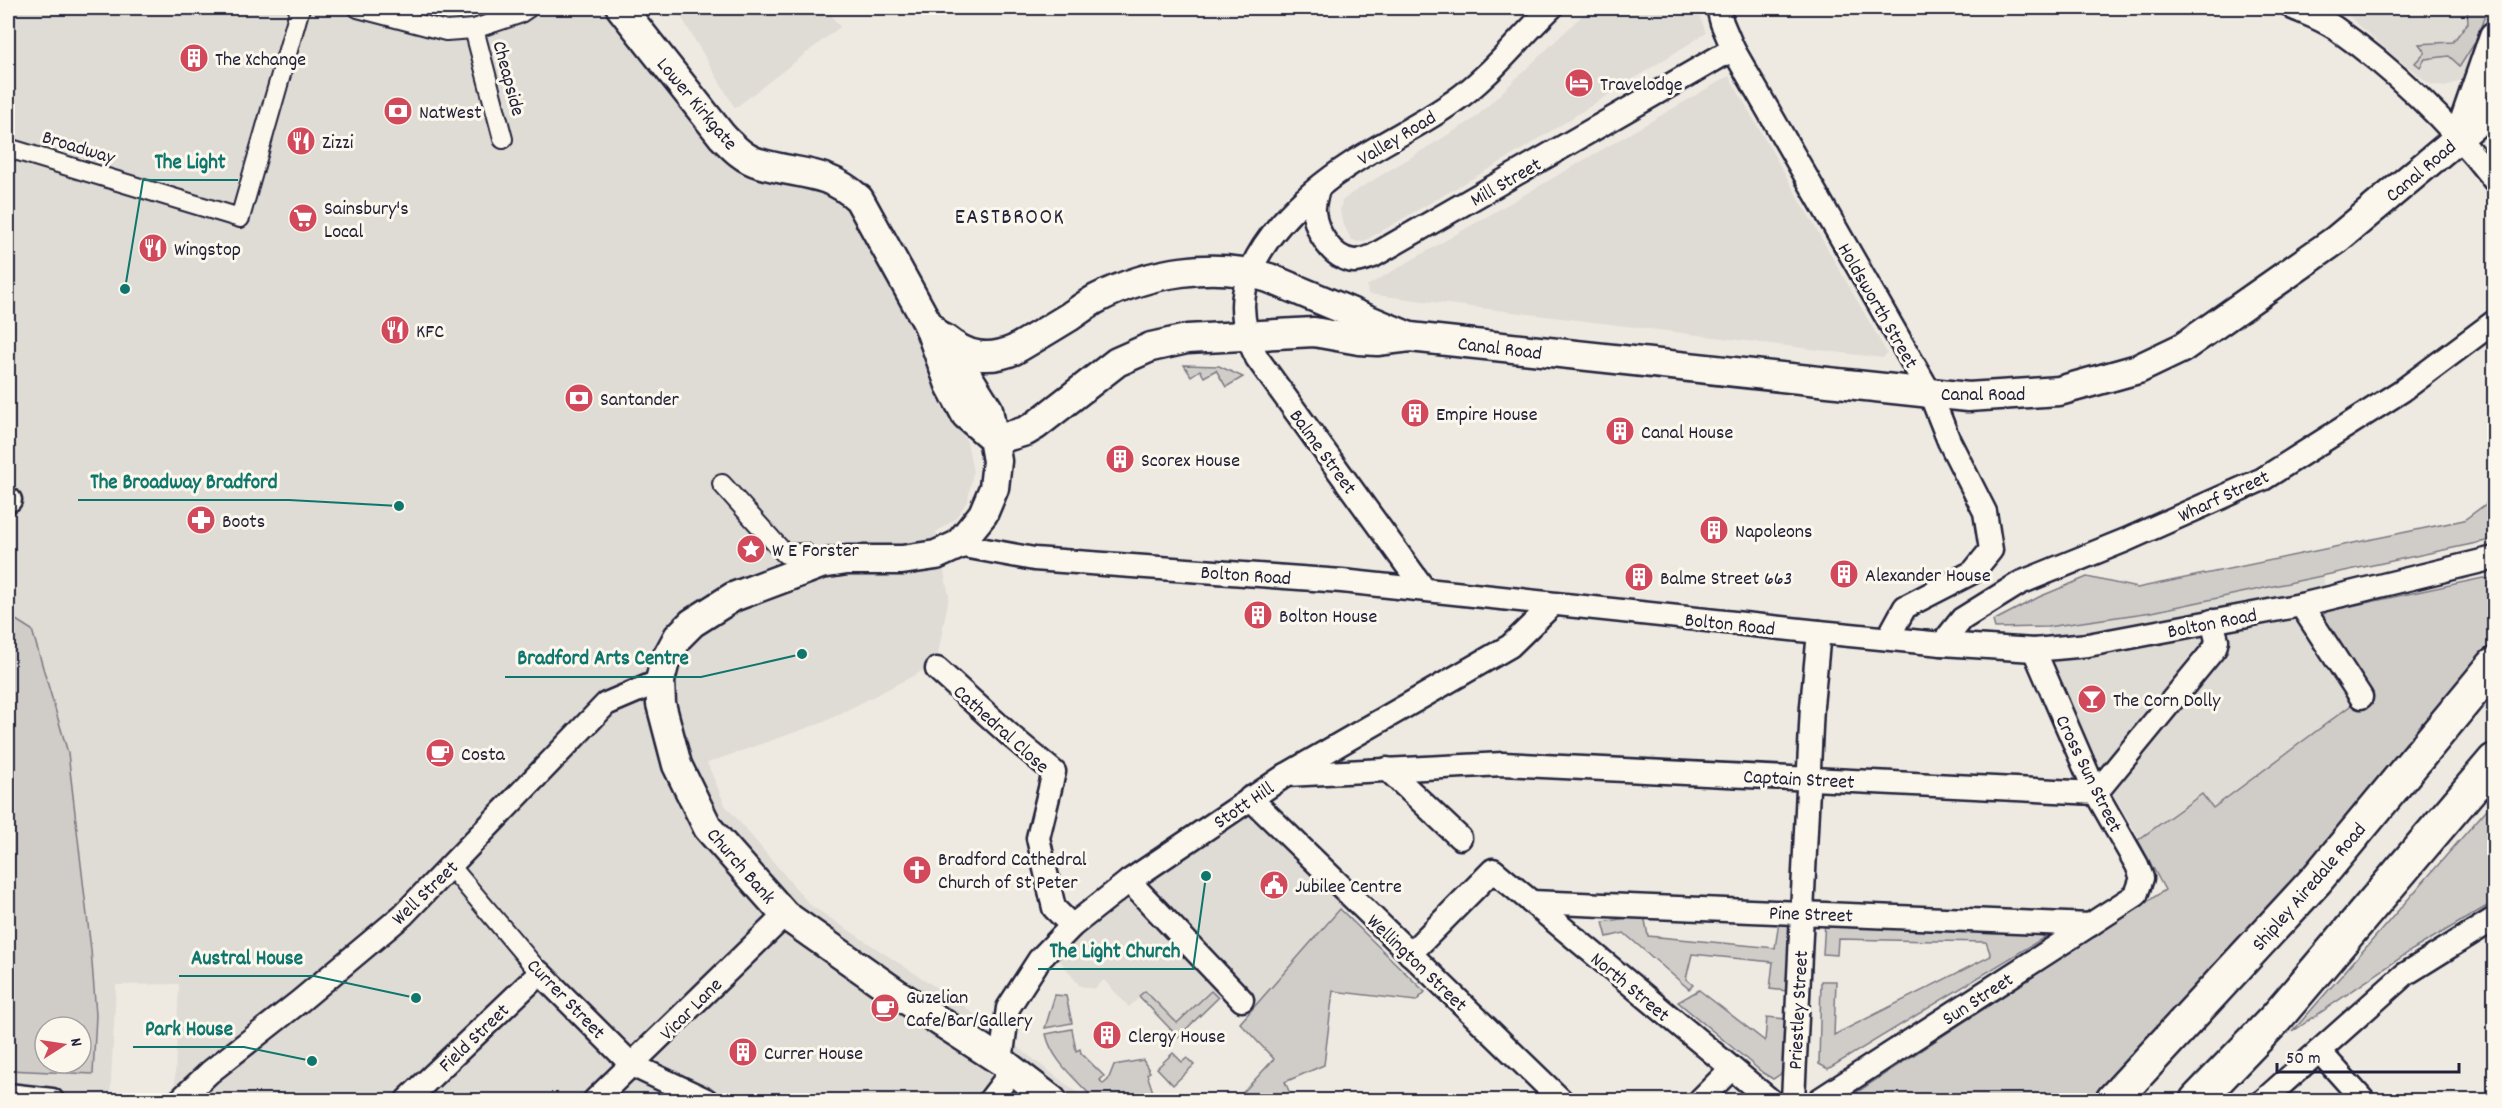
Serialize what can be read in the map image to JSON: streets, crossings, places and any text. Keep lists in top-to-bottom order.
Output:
{
  "streets": {
    "main road": ["Shipley Airedale Road"],
    "street": [
      "Cheapside",
      "Lower Kirkgate",
      "Valley Road",
      "Broadway",
      "Canal Road",
      "Mill Street",
      "Holdsworth Street",
      "Balme Street",
      "Wharf Street",
      "Bolton Road",
      "Cathedral Close",
      "Cross Sun Street",
      "Captain Street",
      "Stott Hill",
      "Church Bank",
      "Well Street",
      "Pine Street",
      "Wellington Street",
      "North Street",
      "Currer Street",
      "Sun Street",
      "Vicar Lane",
      "Priestley Street",
      "Field Street"
    ]
  },
  "crossings": [
    ["Lower Kirkgate", "Canal Road"],
    ["Lower Kirkgate", "Bolton Road"],
    ["Lower Kirkgate", "Church Bank"],
    ["Valley Road", "Canal Road"],
    ["Valley Road", "Mill Street"],
    ["Valley Road", "Balme Street"],
    ["Canal Road", "Holdsworth Street"],
    ["Canal Road", "Balme Street"],
    ["Mill Street", "Holdsworth Street"],
    ["Holdsworth Street", "Bolton Road"],
    ["Balme Street", "Bolton Road"],
    ["Wharf Street", "Bolton Road"],
    ["Bolton Road", "Cross Sun Street"],
    ["Bolton Road", "Stott Hill"],
    ["Bolton Road", "Church Bank"],
    ["Bolton Road", "Priestley Street"],
    ["Cathedral Close", "Stott Hill"],
    ["Cross Sun Street", "Captain Street"],
    ["Cross Sun Street", "Sun Street"],
    ["Captain Street", "Stott Hill"],
    ["Captain Street", "Priestley Street"],
    ["Stott Hill", "Church Bank"],
    ["Stott Hill", "Wellington Street"],
    ["Church Bank", "Well Street"],
    ["Church Bank", "Vicar Lane"],
    ["Well Street", "Currer Street"],
    ["Pine Street", "North Street"],
    ["Pine Street", "Sun Street"],
    ["Pine Street", "Priestley Street"],
    ["Wellington Street", "North Street"],
    ["Currer Street", "Vicar Lane"],
    ["Currer Street", "Field Street"]
  ],
  "districts": ["EASTBROOK"],
  "places": {
    "building": [
      "The Xchange",
      "Empire House",
      "Canal House",
      "Scorex House",
      "Napoleons",
      "Alexander House",
      "Balme Street 663",
      "Bolton House",
      "Clergy House",
      "Currer House"
    ],
    "hotel": ["Travelodge"],
    "bank": ["NatWest", "Santander"],
    "restaurant": ["Zizzi", "Wingstop", "KFC"],
    "supermarket": ["Sainsbury's Local"],
    "other": [
      "The Light",
      "The Broadway Bradford",
      "Bradford Arts Centre",
      "The Light Church",
      "Austral House",
      "Park House"
    ],
    "pharmacy": ["Boots"],
    "place": ["W E Forster"],
    "bar": ["The Corn Dolly"],
    "cafe": ["Costa", "Guzelian Cafe/Bar/Gallery"],
    "church": ["Bradford Cathedral Church of St Peter"],
    "public building": ["Jubilee Centre"]
  },
  "scale_bar": "50 m",
  "north": "right"
}
